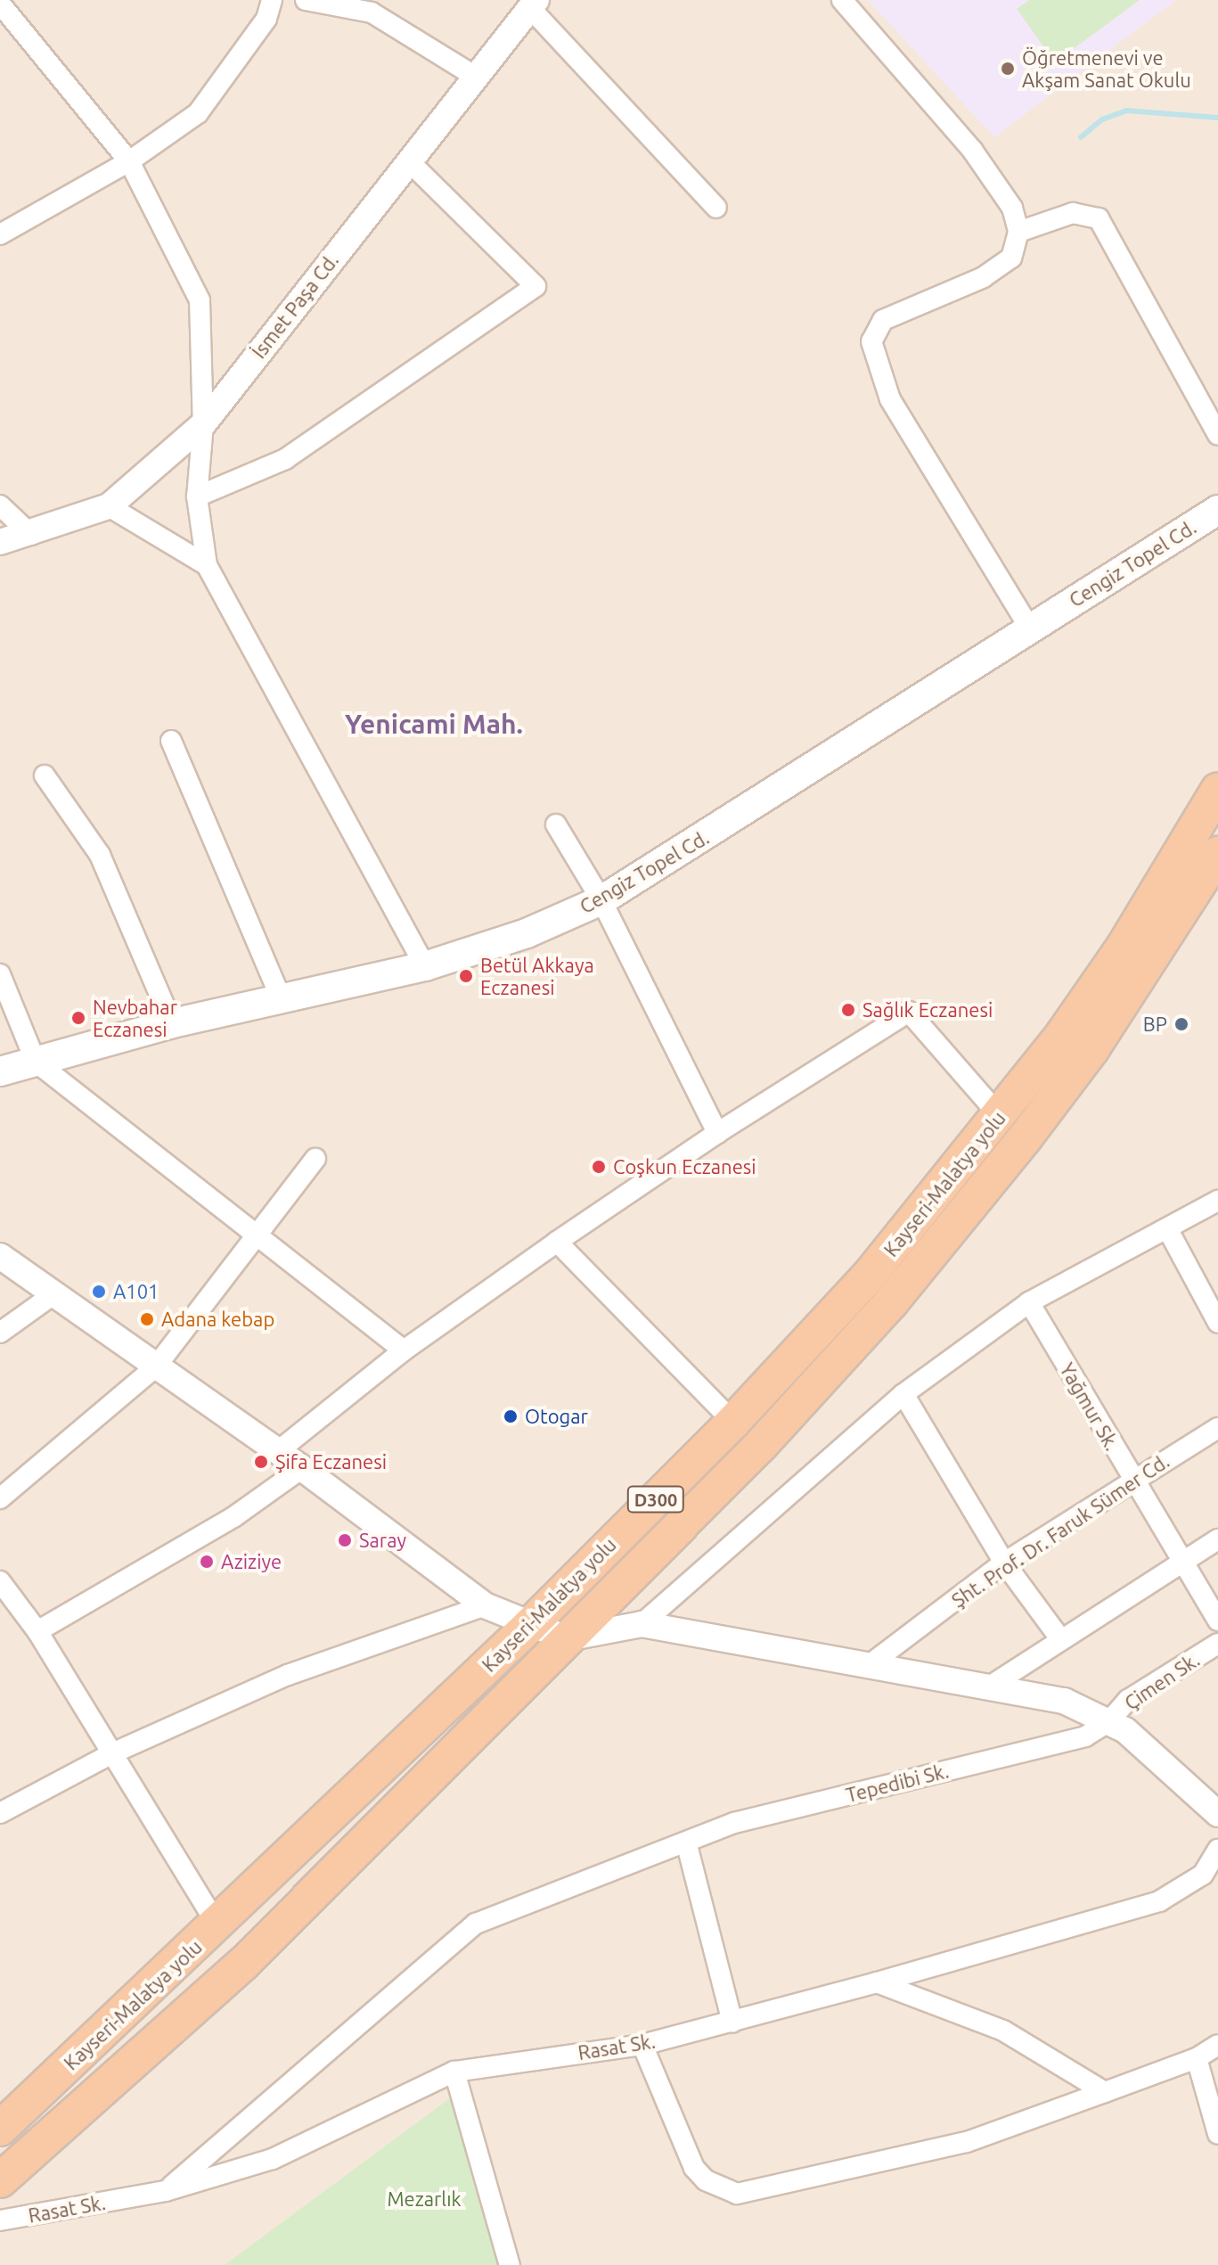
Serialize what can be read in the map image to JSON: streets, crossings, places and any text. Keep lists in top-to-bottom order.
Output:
{
  "streets": {
    "highway": ["Kayseri-Malatya yolu", "D300"],
    "main road": ["Cengiz Topel Cd."],
    "street": [
      "İsmet Paşa Cd.",
      "Yağmur Sk.",
      "Şht. Prof. Dr. Faruk Sümer Cd.",
      "Çimen Sk.",
      "Tepedibi Sk.",
      "Rasat Sk."
    ]
  },
  "crossings": [
    ["Yağmur Sk.", "Şht. Prof. Dr. Faruk Sümer Cd."],
    ["Çimen Sk.", "Tepedibi Sk."],
    ["Tepedibi Sk.", "Rasat Sk."]
  ],
  "districts": ["Yenicami Mah."],
  "parks": ["Mezarlık"],
  "places": [
    "Öğretmenevi ve Akşam Sanat Okulu",
    "Betül Akkaya Eczanesi",
    "Sağlık Eczanesi",
    "Nevbahar Eczanesi",
    "BP",
    "Coşkun Eczanesi",
    "A101",
    "Adana kebap",
    "Otogar",
    "Şifa Eczanesi",
    "Saray",
    "Aziziye"
  ]
}
